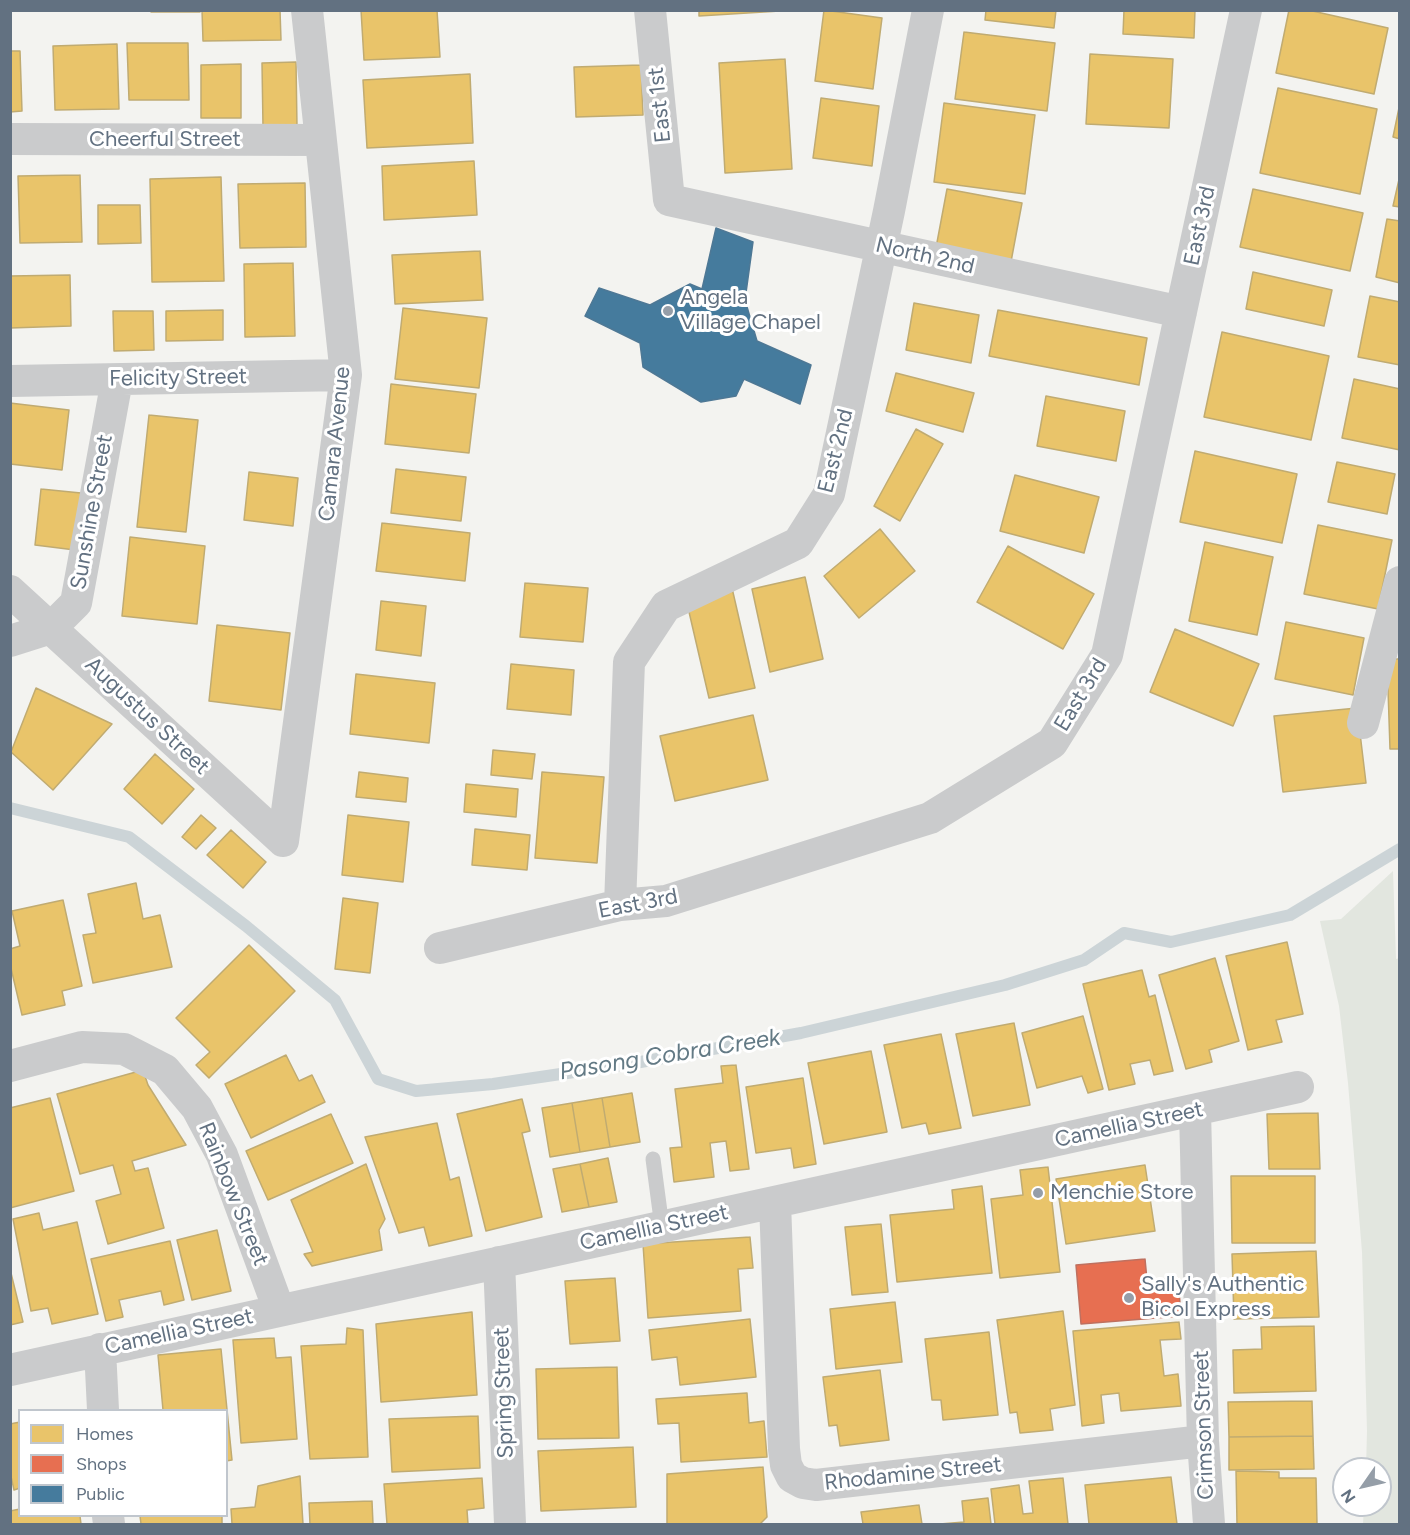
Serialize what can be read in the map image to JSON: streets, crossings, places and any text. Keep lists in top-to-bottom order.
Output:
{
  "streets": {
    "street": [
      "East 1st",
      "Cheerful Street",
      "East 3rd",
      "North 2nd",
      "Felicity Street",
      "Camara Avenue",
      "East 2nd",
      "Sunshine Street",
      "Augustus Street",
      "Camellia Street",
      "Rainbow Street",
      "Spring Street",
      "Crimson Street",
      "Rhodamine Street"
    ]
  },
  "crossings": [
    ["East 1st", "North 2nd"],
    ["Cheerful Street", "Camara Avenue"],
    ["East 3rd", "North 2nd"],
    ["East 3rd", "East 2nd"],
    ["North 2nd", "East 2nd"],
    ["Felicity Street", "Camara Avenue"],
    ["Felicity Street", "Sunshine Street"],
    ["Camara Avenue", "Augustus Street"],
    ["Sunshine Street", "Augustus Street"],
    ["Camellia Street", "Rainbow Street"],
    ["Camellia Street", "Spring Street"],
    ["Camellia Street", "Crimson Street"],
    ["Camellia Street", "Rhodamine Street"],
    ["Crimson Street", "Rhodamine Street"]
  ],
  "water": ["Pasong Cobra Creek"],
  "places": ["Angela Village Chapel", "Menchie Store", "Sally's Authentic Bicol Express"],
  "legend": ["Homes", "Shops", "Public"],
  "north": "bottom left"
}
